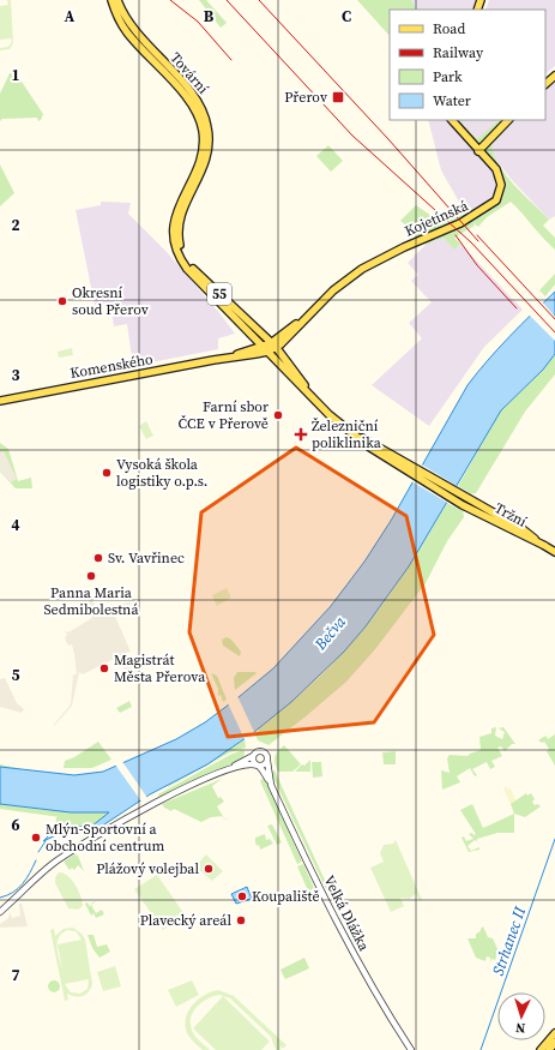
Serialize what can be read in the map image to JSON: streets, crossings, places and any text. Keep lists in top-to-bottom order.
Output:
{
  "streets": {
    "main road": [
      "Tovární",
      "Kojetínská",
      "55",
      "Komenského",
      "Tržní"
    ],
    "street": ["Velká Dlážka"]
  },
  "crossings": [
    ["Tovární", "55"],
    ["Kojetínská", "55"],
    ["Kojetínská", "Komenského"],
    ["55", "Komenského"],
    ["55", "Tržní"]
  ],
  "water": ["Bečva", "Strhanec II"],
  "places": {
    "transit": ["Přerov"],
    "other": [
      "Okresní soud Přerov",
      "Farní sbor ČCE v Přerově",
      "Vysoká škola logistiky o.p.s.",
      "Sv. Vavřinec",
      "Panna Maria Sedmibolestná",
      "Magistrát Města Přerova",
      "Mlýn-Sportovní a obchodní centrum",
      "Plážový volejbal",
      "Koupaliště",
      "Plavecký areál"
    ],
    "health": ["Železniční poliklinika"]
  },
  "legend": [
    "Road",
    "Railway",
    "Park",
    "Water"
  ],
  "north": "bottom",
  "grid": {
    "columns": ["A", "B", "C"],
    "rows": [
      "1",
      "2",
      "3",
      "4",
      "5",
      "6",
      "7"
    ]
  }
}
